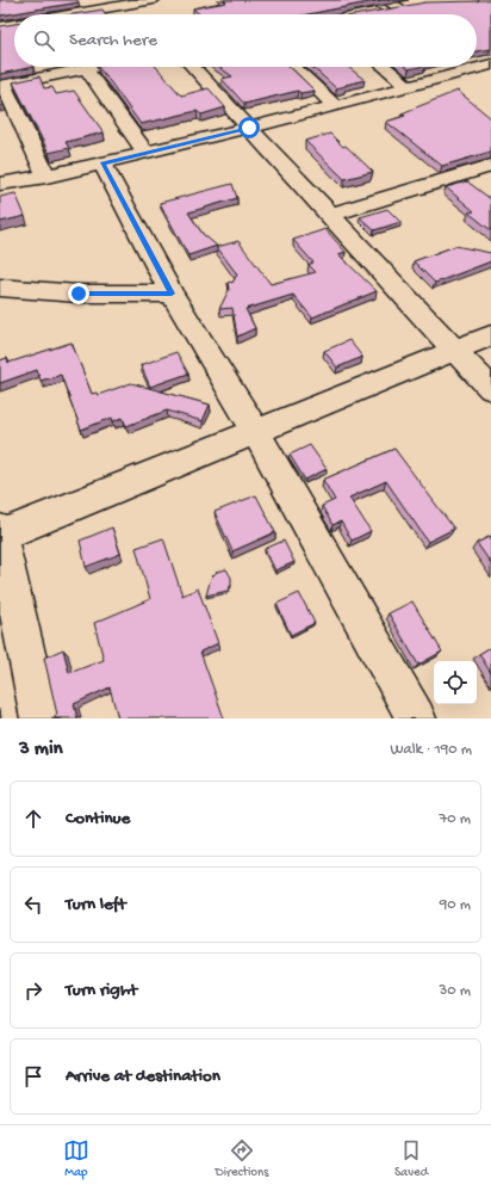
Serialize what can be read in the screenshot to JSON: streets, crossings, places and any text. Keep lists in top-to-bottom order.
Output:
{
  "page": {
    "search": "Search here",
    "heading": ["3 min", "Walk · 190 m"],
    "list": [
      ["Continue", "70 m"],
      ["Turn left", "90 m"],
      ["Turn right", "30 m"],
      "Arrive at destination"
    ],
    "nav": ["Map", "Directions", "Saved"]
  }
}
